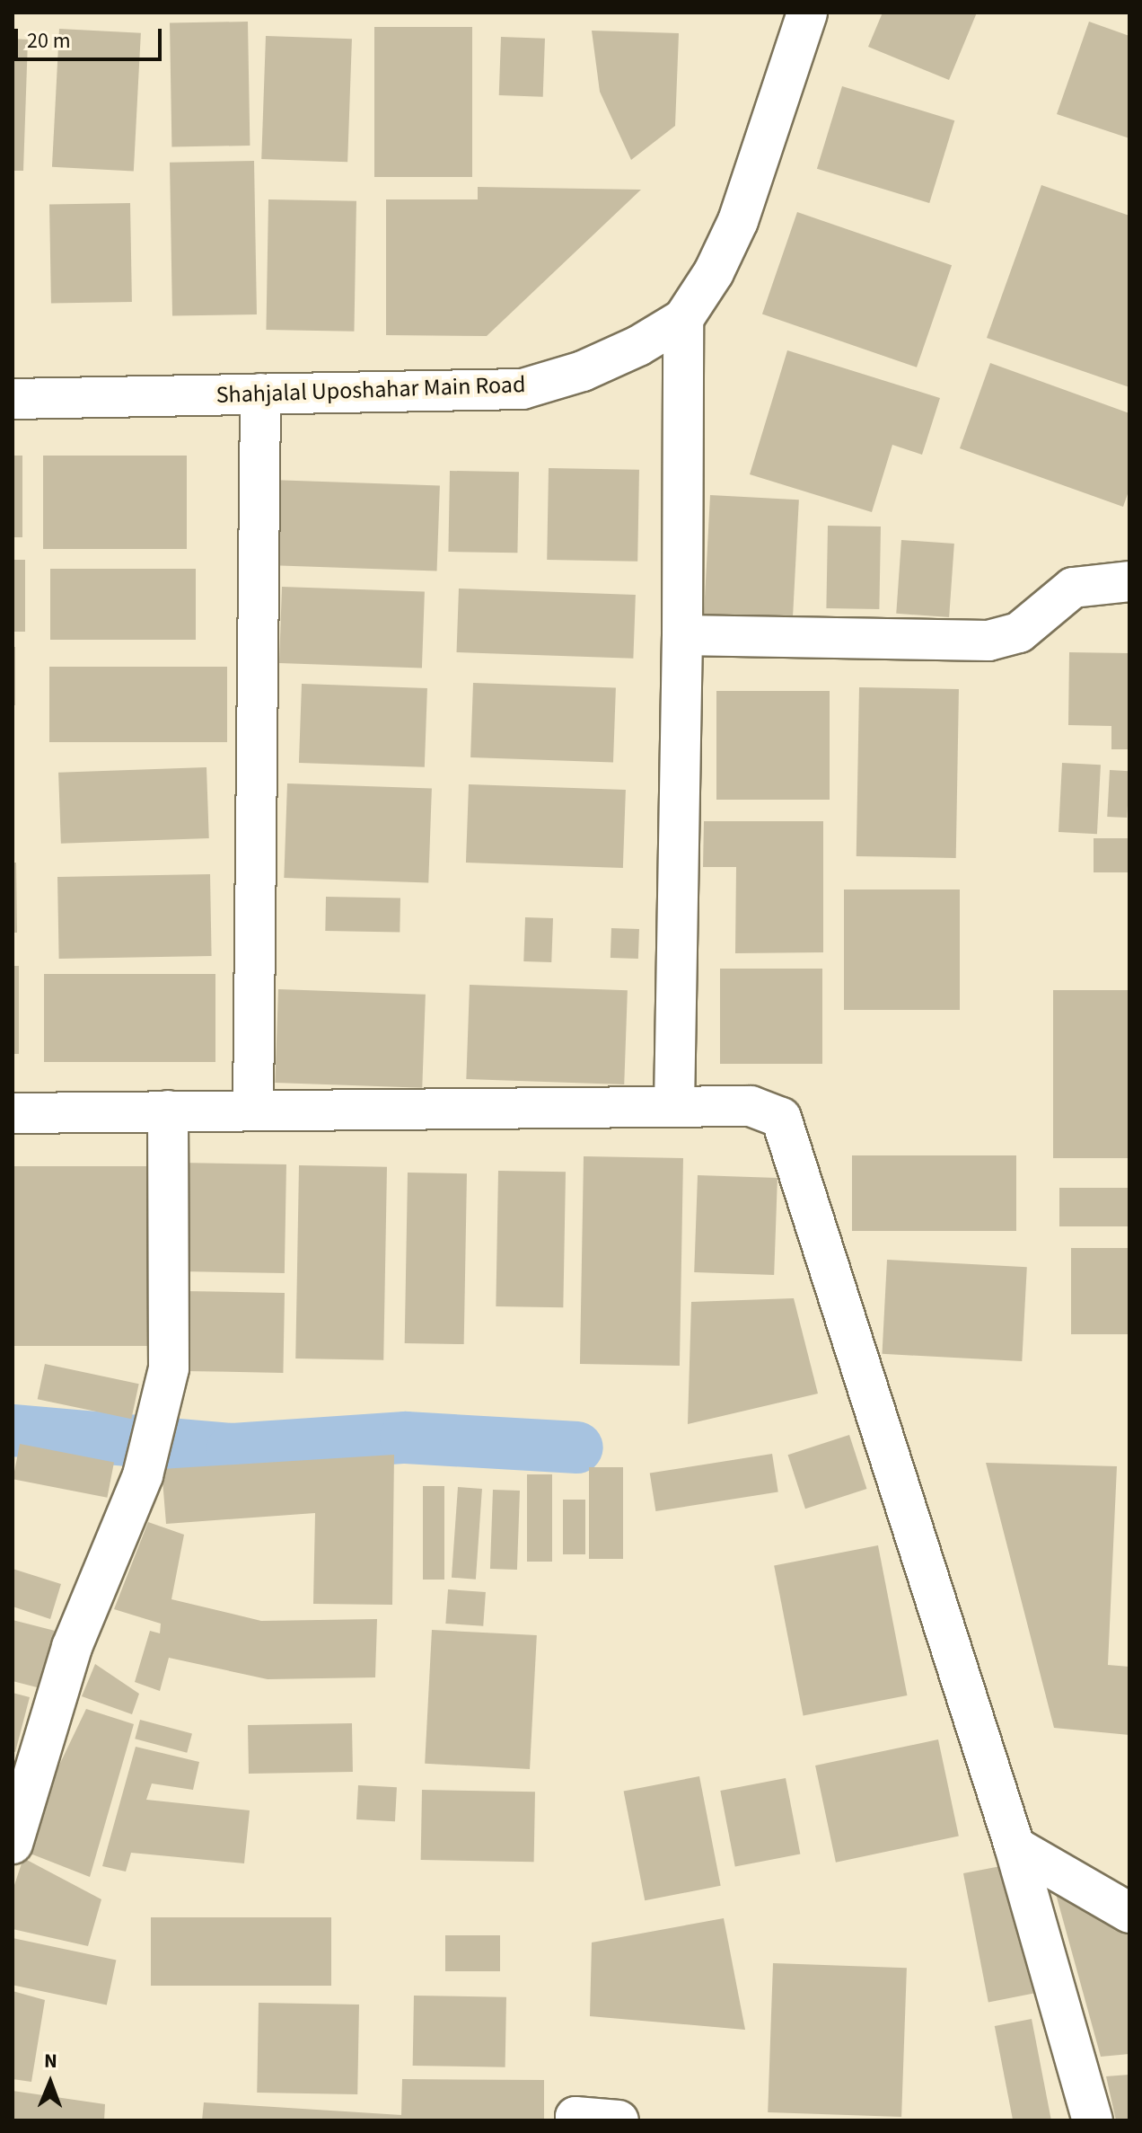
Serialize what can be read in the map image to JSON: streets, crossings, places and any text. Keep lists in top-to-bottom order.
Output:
{
  "streets": {
    "street": ["Shahjalal Uposhahar Main Road"]
  },
  "scale_bar": "20 m",
  "north": "top"
}
